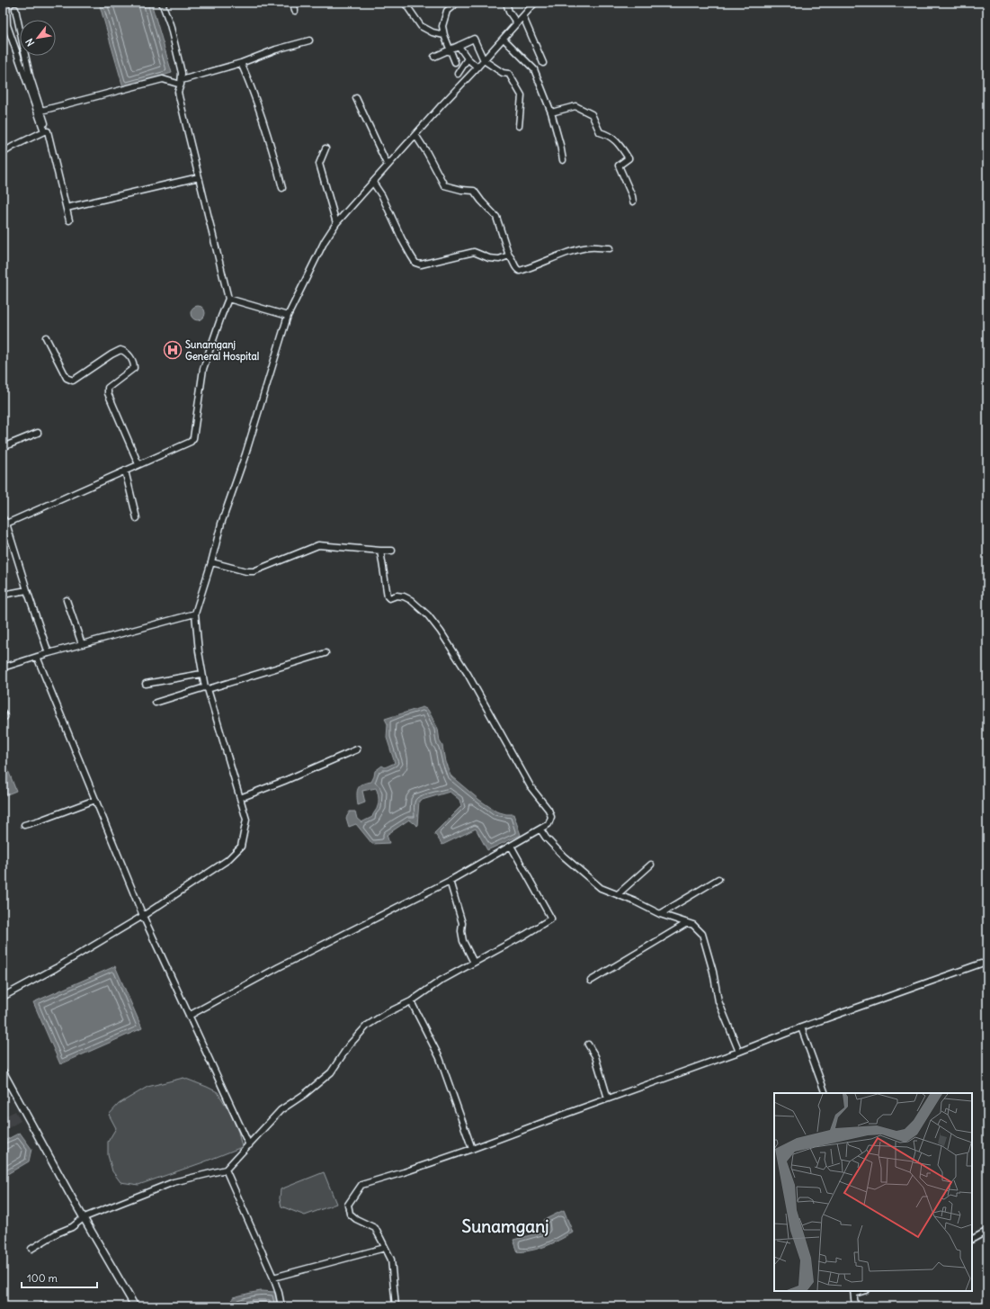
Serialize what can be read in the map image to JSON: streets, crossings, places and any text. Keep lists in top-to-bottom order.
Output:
{
  "districts": ["Sunamganj"],
  "places": {
    "hospital": ["Sunamganj General Hospital"]
  },
  "scale_bar": "100 m",
  "north": "bottom left"
}
